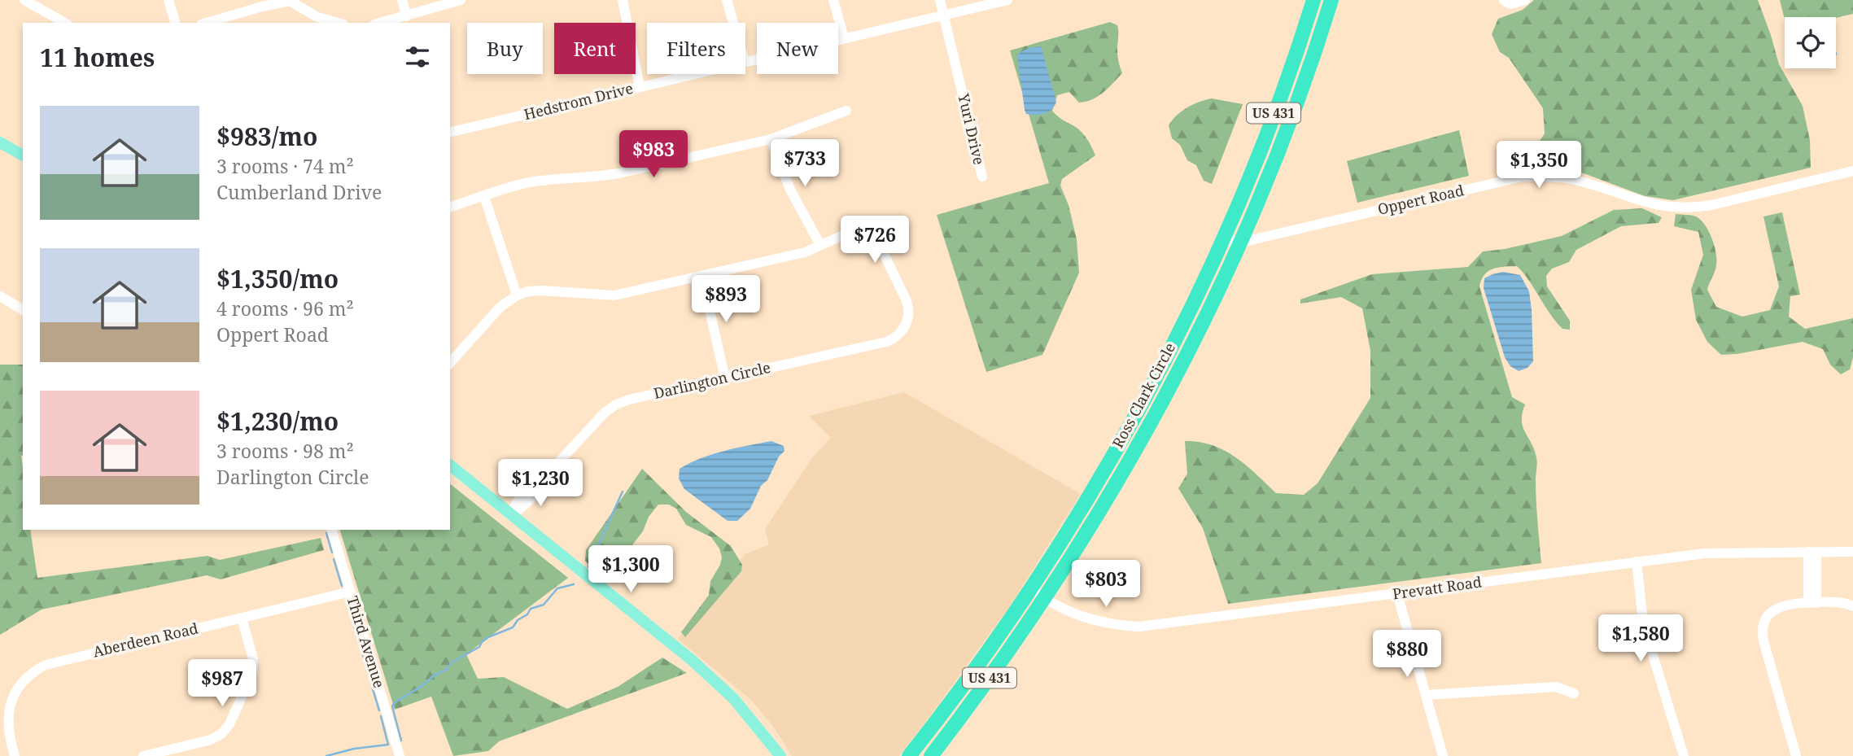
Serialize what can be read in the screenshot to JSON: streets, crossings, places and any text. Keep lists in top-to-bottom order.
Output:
{
  "streets": {
    "highway": ["US 431", "Ross Clark Circle"],
    "street": [
      "Hedstrom Drive",
      "Yuri Drive",
      "Oppert Road",
      "Darlington Circle",
      "Prevatt Road",
      "Aberdeen Road",
      "Third Avenue"
    ]
  },
  "crossings": [
    ["Hedstrom Drive", "Yuri Drive"],
    ["Oppert Road", "Ross Clark Circle"],
    ["Ross Clark Circle", "Prevatt Road"],
    ["Aberdeen Road", "Third Avenue"]
  ],
  "page": {
    "chip": [
      "Buy",
      "Rent",
      "Filters",
      "New"
    ],
    "heading": "11 homes",
    "list": [
      {
        "name": "$983/mo",
        "note": "3 rooms · 74 m² · Cumberland Drive"
      },
      {
        "name": "$1,350/mo",
        "note": "4 rooms · 96 m² · Oppert Road"
      },
      {
        "name": "$1,230/mo",
        "note": "3 rooms · 98 m² · Darlington Circle"
      }
    ],
    "price": [
      "$983",
      "$733",
      "$1,350",
      "$726",
      "$893",
      "$1,230",
      "$1,300",
      "$803",
      "$1,580",
      "$880",
      "$987"
    ]
  }
}
